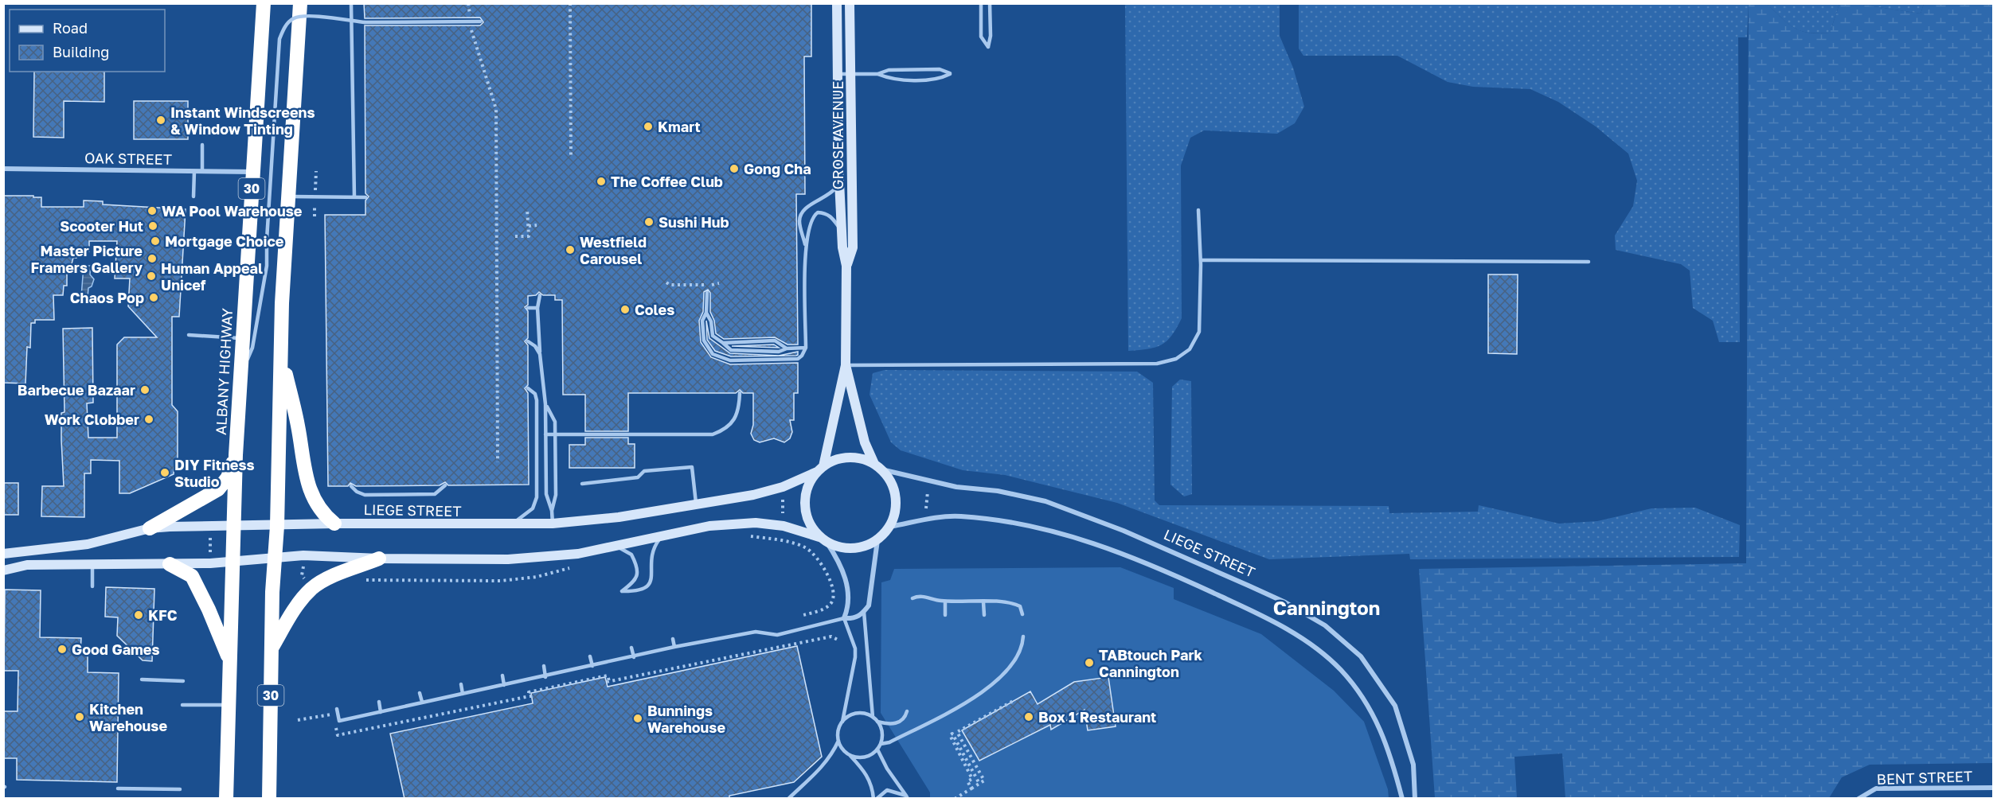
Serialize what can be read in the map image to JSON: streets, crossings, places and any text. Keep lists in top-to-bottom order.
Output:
{
  "streets": {
    "highway": ["30", "ALBANY HIGHWAY"],
    "street": [
      "GROSE AVENUE",
      "OAK STREET",
      "LIEGE STREET",
      "BENT STREET"
    ]
  },
  "crossings": [
    ["GROSE AVENUE", "LIEGE STREET"],
    ["OAK STREET", "ALBANY HIGHWAY"],
    ["30", "LIEGE STREET"],
    ["ALBANY HIGHWAY", "LIEGE STREET"]
  ],
  "districts": ["Cannington"],
  "places": [
    "Instant Windscreens & Window Tinting",
    "Kmart",
    "Gong Cha",
    "The Coffee Club",
    "WA Pool Warehouse",
    "Sushi Hub",
    "Scooter Hut",
    "Mortgage Choice",
    "Westfield Carousel",
    "Master Picture Framers Gallery",
    "Human Appeal Unicef",
    "Chaos Pop",
    "Coles",
    "Barbecue Bazaar",
    "Work Clobber",
    "DIY Fitness Studio",
    "KFC",
    "Good Games",
    "TABtouch Park Cannington",
    "Kitchen Warehouse",
    "Box 1 Restaurant",
    "Bunnings Warehouse"
  ],
  "legend": ["Road", "Building"]
}
